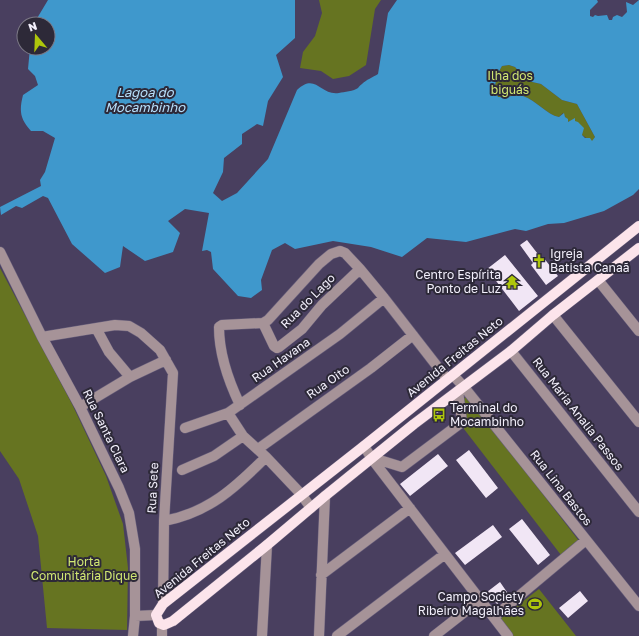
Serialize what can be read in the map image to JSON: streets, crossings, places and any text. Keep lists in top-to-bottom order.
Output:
{
  "streets": {
    "main road": ["Avenida Freitas Neto"],
    "street": [
      "Rua do Lago",
      "Rua Havana",
      "Rua Oito",
      "Rua Maria Analia Passos",
      "Rua Santa Clara",
      "Rua Sete",
      "Rua Lina Bastos"
    ]
  },
  "crossings": [
    ["Rua do Lago", "Avenida Freitas Neto"],
    ["Rua do Lago", "Rua Havana"],
    ["Rua do Lago", "Rua Oito"],
    ["Rua do Lago", "Rua Lina Bastos"],
    ["Avenida Freitas Neto", "Rua Sete"],
    ["Avenida Freitas Neto", "Rua Lina Bastos"]
  ],
  "water": ["Lagoa do Mocambinho"],
  "parks": ["Ilha dos biguás", "Horta Comunitária Dique"],
  "places": {
    "church": ["Igreja Batista Canaã"],
    "temple": ["Centro Espírita Ponto de Luz"],
    "bus stop": ["Terminal do Mocambinho"],
    "sports": ["Campo Society Ribeiro Magalhães"]
  },
  "north": "top"
}
